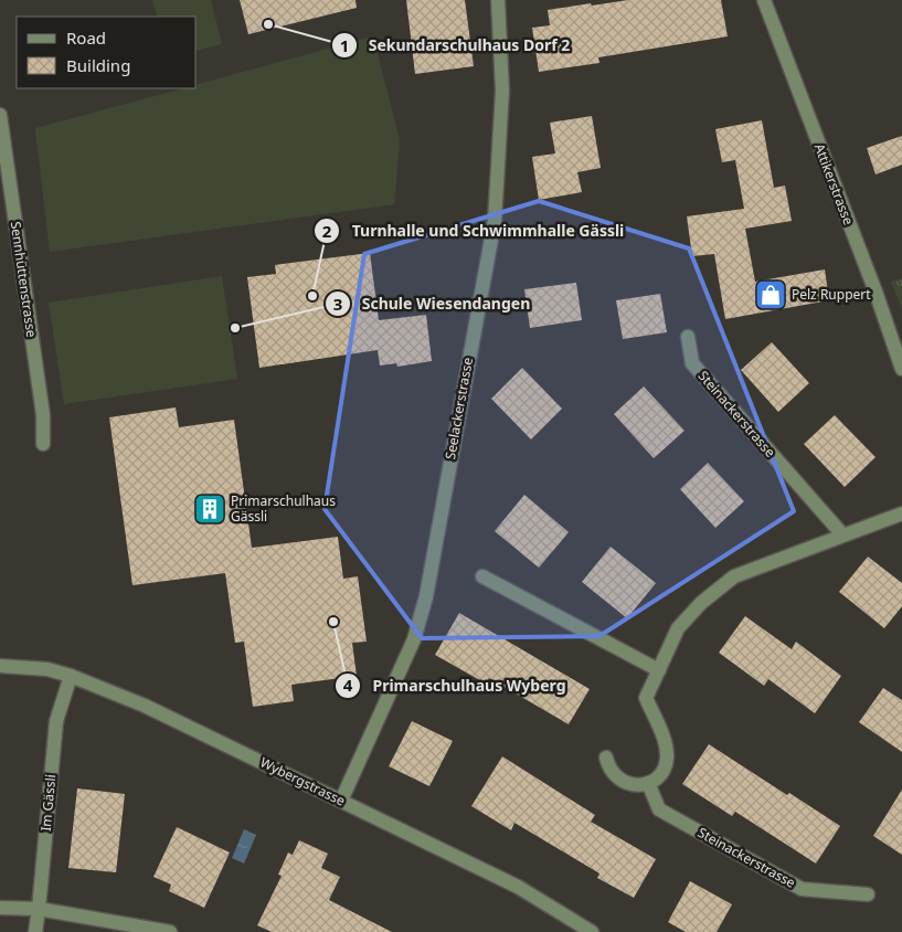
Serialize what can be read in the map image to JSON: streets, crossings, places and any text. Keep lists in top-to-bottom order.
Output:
{
  "streets": {
    "street": [
      "Attikerstrasse",
      "Sennhüttenstrasse",
      "Seelackerstrasse",
      "Steinackerstrasse",
      "Wybergstrasse",
      "Im Gässli"
    ]
  },
  "crossings": [
    ["Seelackerstrasse", "Wybergstrasse"],
    ["Wybergstrasse", "Im Gässli"]
  ],
  "places": {
    "other": [
      "Sekundarschulhaus Dorf 2",
      "Turnhalle und Schwimmhalle Gässli",
      "Schule Wiesendangen",
      "Primarschulhaus Wyberg"
    ],
    "shop": ["Pelz Ruppert"],
    "building": ["Primarschulhaus Gässli"]
  },
  "legend": ["Road", "Building"]
}
